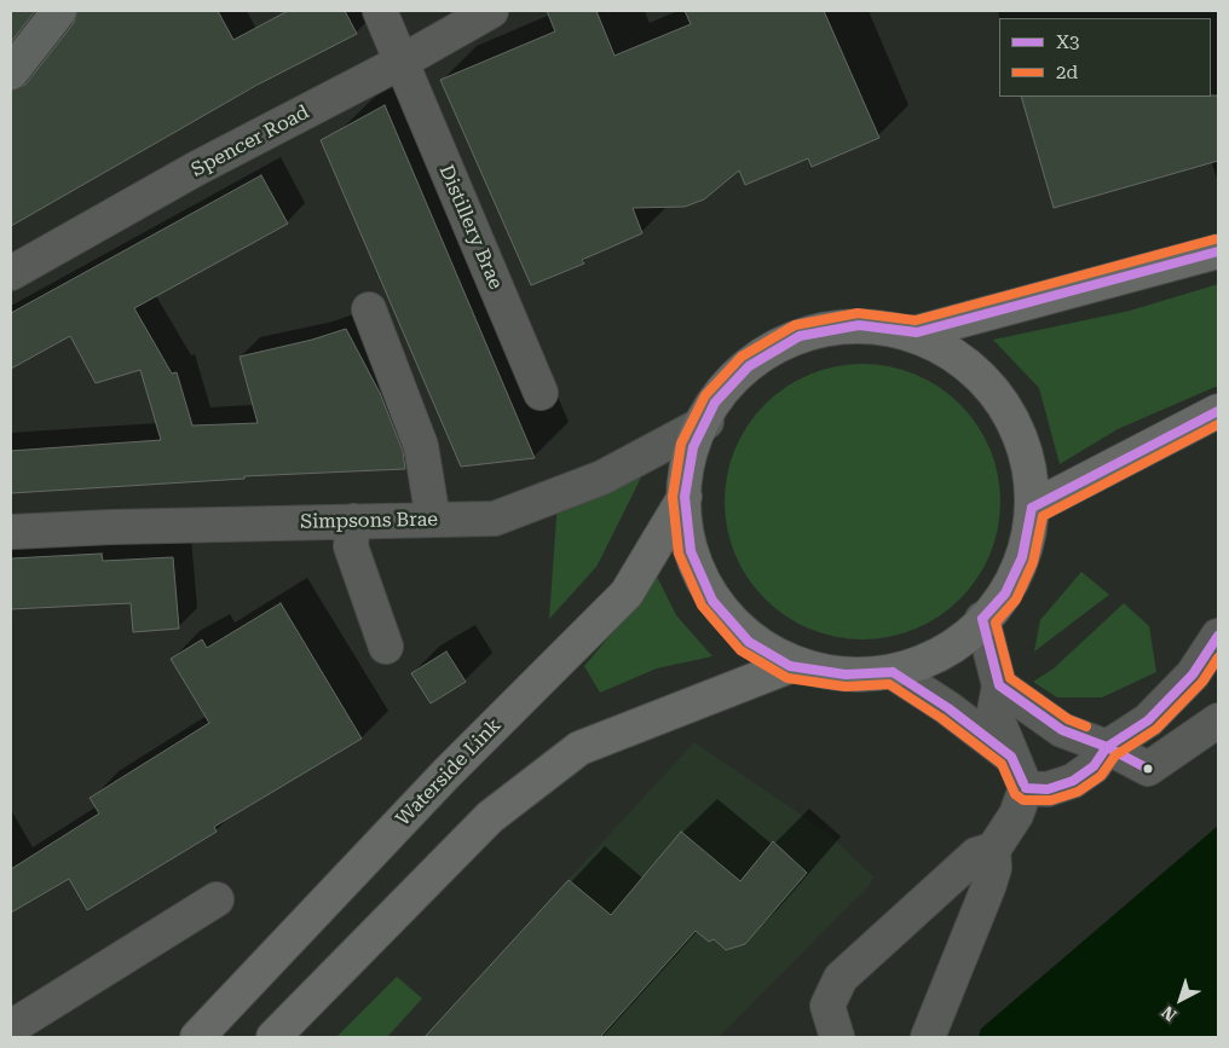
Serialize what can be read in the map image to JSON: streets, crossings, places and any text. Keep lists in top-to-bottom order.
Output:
{
  "streets": {
    "highway": ["Waterside Link"],
    "street": ["Spencer Road", "Distillery Brae", "Simpsons Brae"]
  },
  "crossings": [
    ["Spencer Road", "Distillery Brae"]
  ],
  "lines": ["transit line 2d", "transit line X3"],
  "legend": ["X3", "2d"],
  "north": "bottom left"
}
